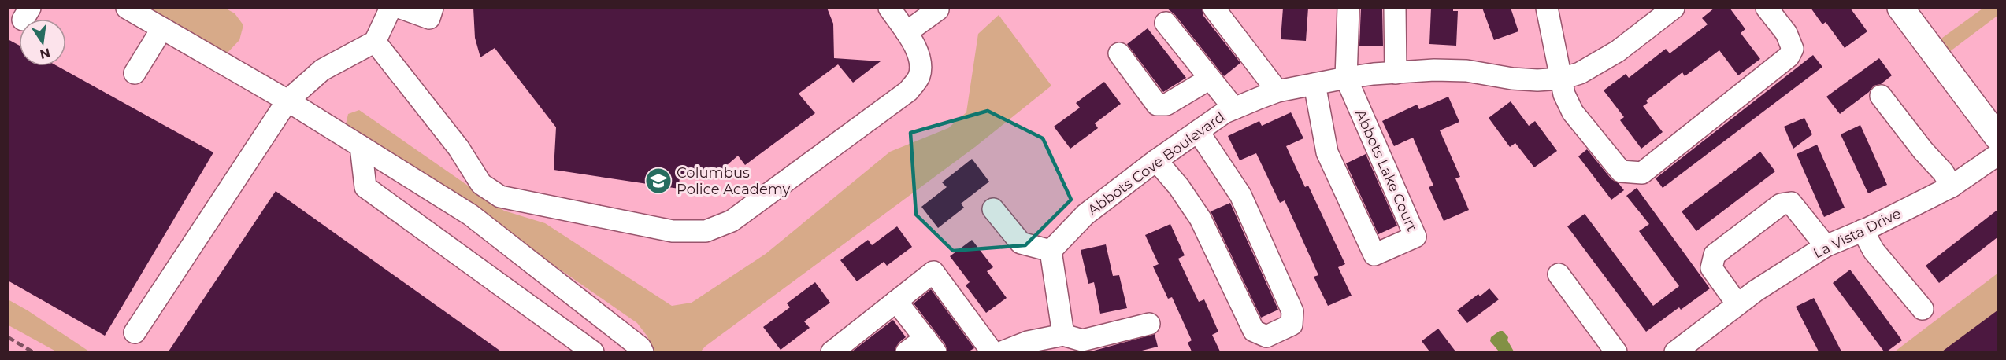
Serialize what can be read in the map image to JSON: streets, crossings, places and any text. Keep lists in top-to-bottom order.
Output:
{
  "streets": {
    "street": ["Abbots Cove Boulevard", "Abbots Lake Court", "La Vista Drive"]
  },
  "crossings": [
    ["Abbots Cove Boulevard", "Abbots Lake Court"]
  ],
  "places": {
    "school or university": ["Columbus Police Academy"]
  },
  "north": "bottom"
}
